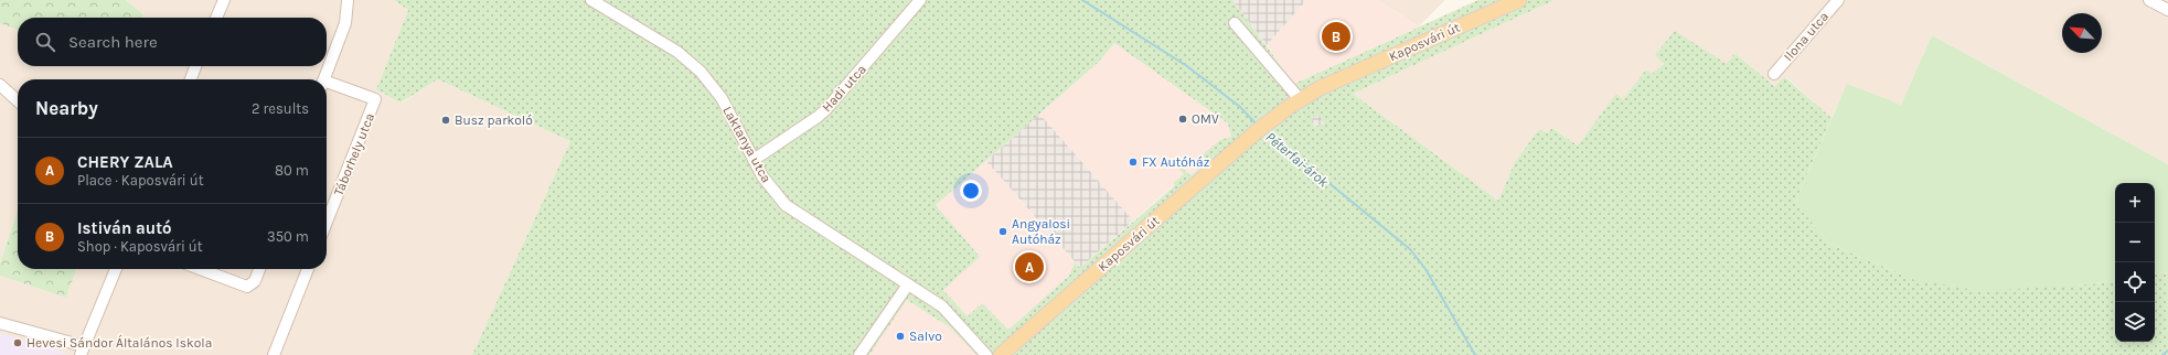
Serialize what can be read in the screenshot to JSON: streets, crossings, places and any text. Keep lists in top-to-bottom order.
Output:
{
  "streets": {
    "main road": ["Kaposvári út"],
    "street": [
      "Ilona utca",
      "Hadi utca",
      "Laktanya utca",
      "Táborhely utca"
    ]
  },
  "crossings": [
    ["Hadi utca", "Laktanya utca"]
  ],
  "water": ["Péterfai-árok"],
  "places": [
    "OMV",
    "Busz parkoló",
    "FX Autóház",
    "Angyalosi Autóház",
    "Salvo",
    "Hevesi Sándor Általános Iskola"
  ],
  "north": "top left",
  "page": {
    "search": "Search here",
    "pins": ["B", "A"],
    "heading": ["Nearby", "2 results"],
    "list": [
      {
        "mark": "A",
        "name": "CHERY ZALA",
        "note": "Place · Kaposvári út",
        "value": "80 m"
      },
      {
        "mark": "B",
        "name": "Istiván autó",
        "note": "Shop · Kaposvári út",
        "value": "350 m"
      }
    ],
    "map_buttons": ["+", "−"]
  }
}
